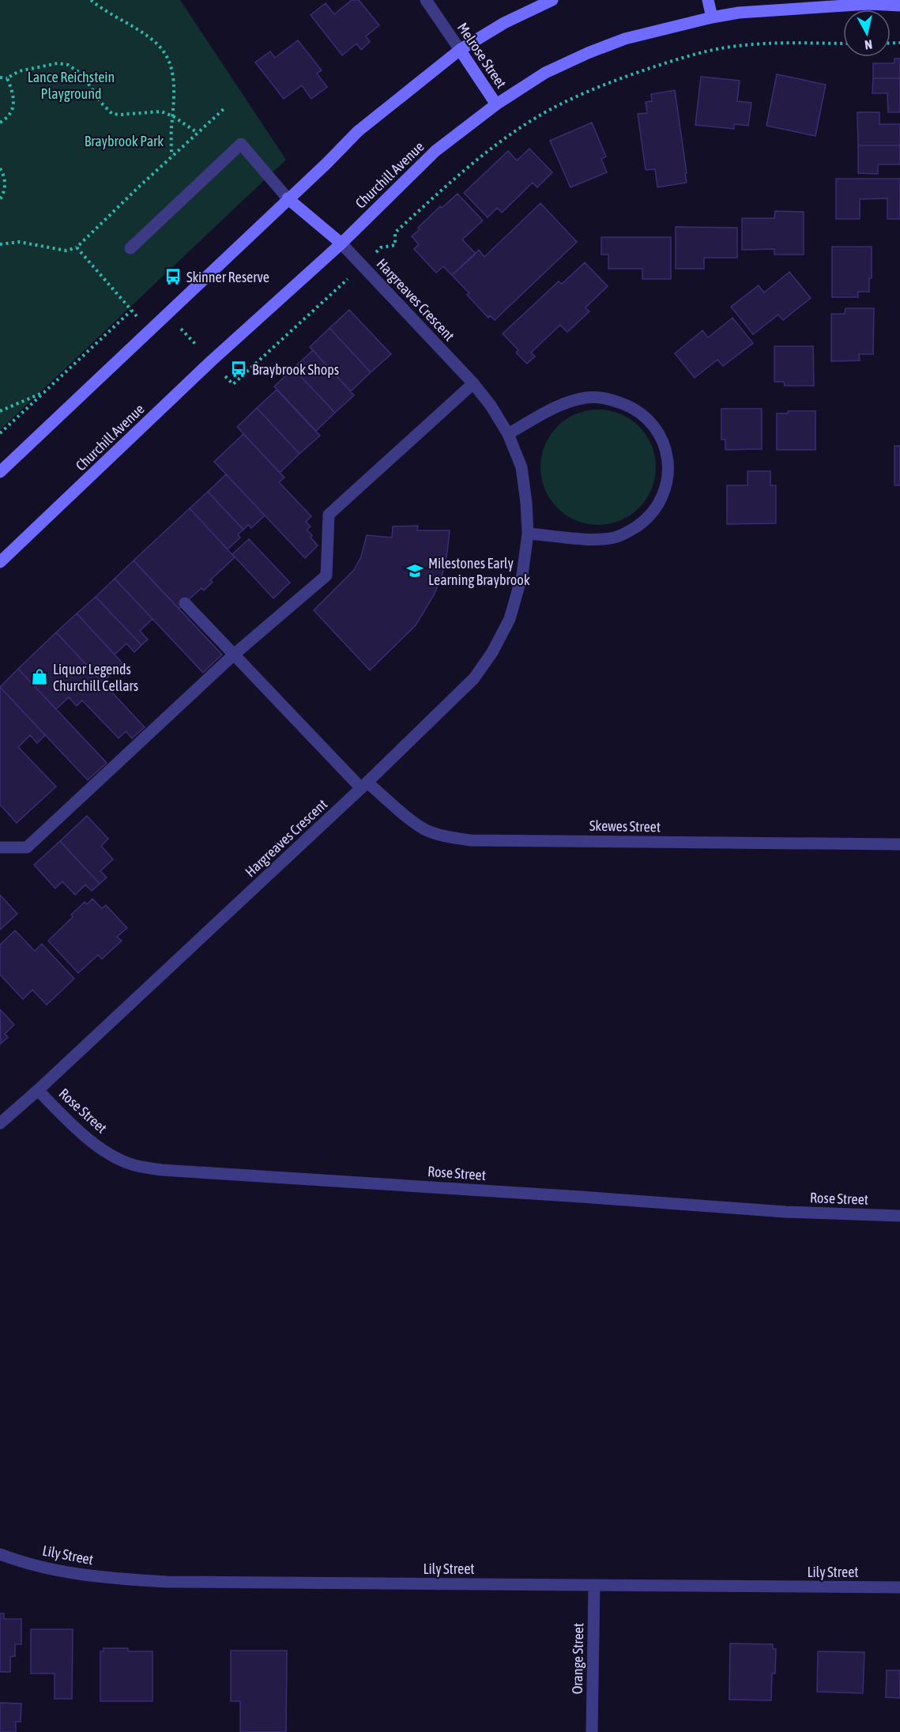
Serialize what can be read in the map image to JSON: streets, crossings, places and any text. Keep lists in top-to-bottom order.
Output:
{
  "streets": {
    "main road": ["Melrose Street", "Churchill Avenue", "Hargreaves Crescent"],
    "street": [
      "Skewes Street",
      "Rose Street",
      "Lily Street",
      "Orange Street"
    ]
  },
  "crossings": [
    ["Melrose Street", "Churchill Avenue"],
    ["Churchill Avenue", "Hargreaves Crescent"],
    ["Hargreaves Crescent", "Skewes Street"],
    ["Hargreaves Crescent", "Rose Street"],
    ["Lily Street", "Orange Street"]
  ],
  "parks": ["Lance Reichstein Playground", "Braybrook Park"],
  "places": {
    "bus stop": ["Skinner Reserve", "Braybrook Shops"],
    "school or university": ["Milestones Early Learning Braybrook"],
    "shop": ["Liquor Legends Churchill Cellars"]
  },
  "north": "bottom"
}
